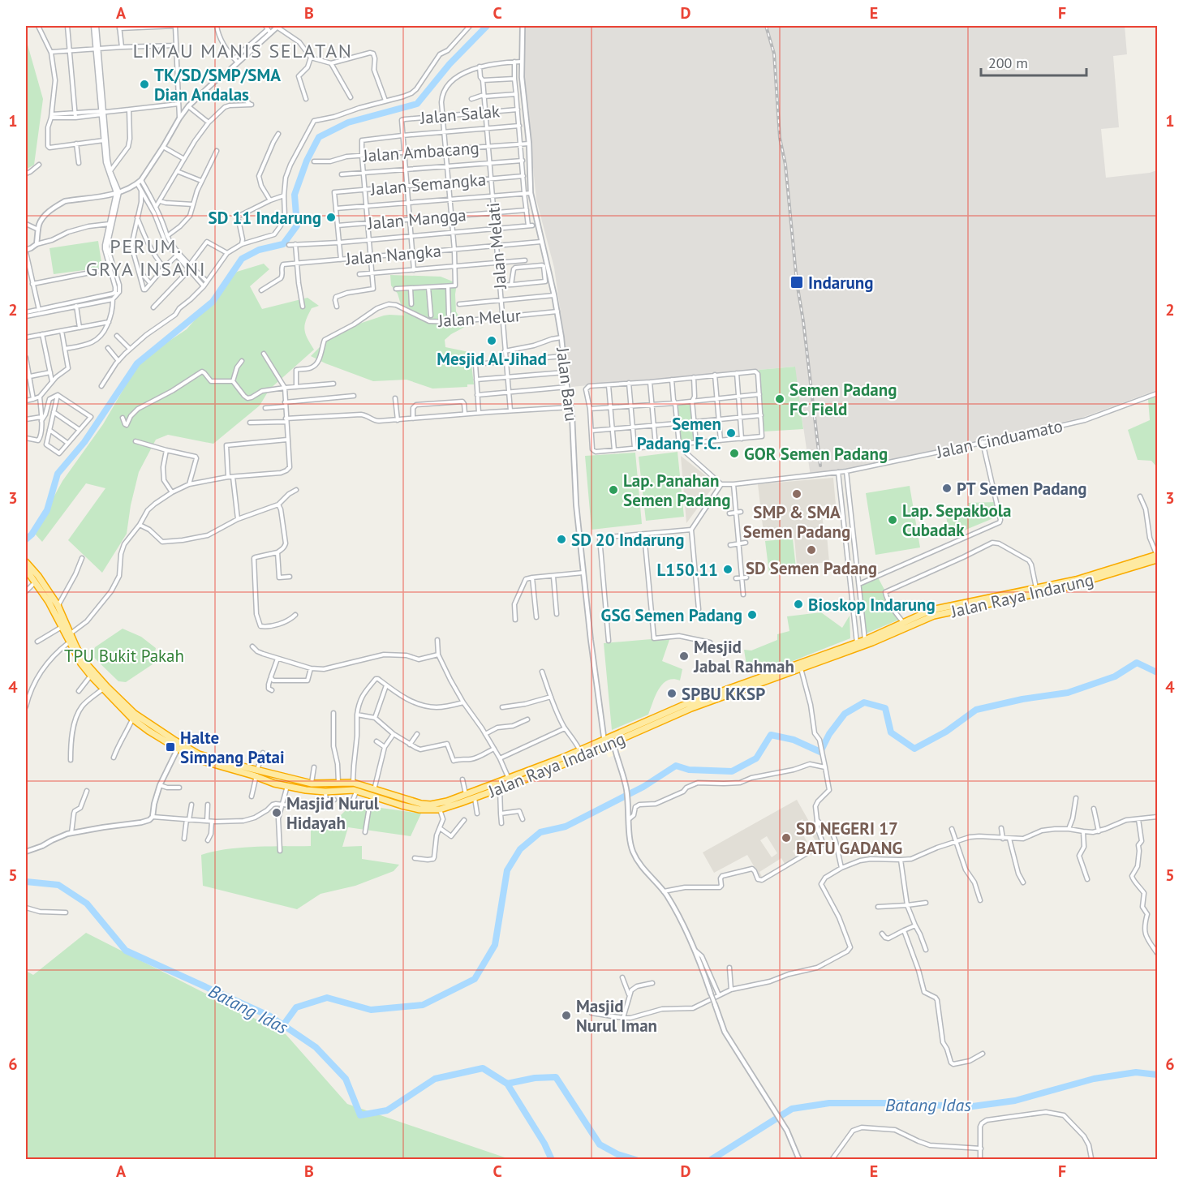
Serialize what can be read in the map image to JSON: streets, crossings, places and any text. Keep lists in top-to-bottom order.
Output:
{
  "streets": {
    "highway": ["Jalan Raya Indarung"],
    "street": [
      "Jalan Salak",
      "Jalan Ambacang",
      "Jalan Semangka",
      "Jalan Mangga",
      "Jalan Melati",
      "Jalan Nangka",
      "Jalan Melur",
      "Jalan Baru",
      "Jalan Cinduamato"
    ]
  },
  "crossings": [
    ["Jalan Salak", "Jalan Melati"],
    ["Jalan Ambacang", "Jalan Melati"],
    ["Jalan Ambacang", "Jalan Baru"],
    ["Jalan Semangka", "Jalan Melati"],
    ["Jalan Mangga", "Jalan Melati"],
    ["Jalan Melati", "Jalan Nangka"],
    ["Jalan Melati", "Jalan Melur"],
    ["Jalan Nangka", "Jalan Baru"],
    ["Jalan Melur", "Jalan Baru"],
    ["Jalan Baru", "Jalan Raya Indarung"]
  ],
  "districts": ["LIMAU MANIS SELATAN", "PERUM. GRYA INSANI"],
  "water": ["Batang Idas"],
  "parks": ["TPU Bukit Pakah"],
  "places": {
    "other": [
      "TK/SD/SMP/SMA Dian Andalas",
      "SD 11 Indarung",
      "Mesjid Al-Jihad",
      "Semen Padang FC Field",
      "Semen Padang F.C.",
      "GOR Semen Padang",
      "PT Semen Padang",
      "Lap. Panahan Semen Padang",
      "SMP & SMA Semen Padang",
      "Lap. Sepakbola Cubadak",
      "SD 20 Indarung",
      "SD Semen Padang",
      "L150.11",
      "Bioskop Indarung",
      "GSG Semen Padang",
      "Mesjid Jabal Rahmah",
      "SPBU KKSP",
      "Masjid Nurul Hidayah",
      "SD NEGERI 17 BATU GADANG",
      "Masjid Nurul Iman"
    ],
    "transit": ["Indarung", "Halte Simpang Patai"]
  },
  "scale_bar": "200 m",
  "grid": {
    "columns": [
      "A",
      "B",
      "C",
      "D",
      "E",
      "F"
    ],
    "rows": [
      "1",
      "2",
      "3",
      "4",
      "5",
      "6"
    ]
  }
}
